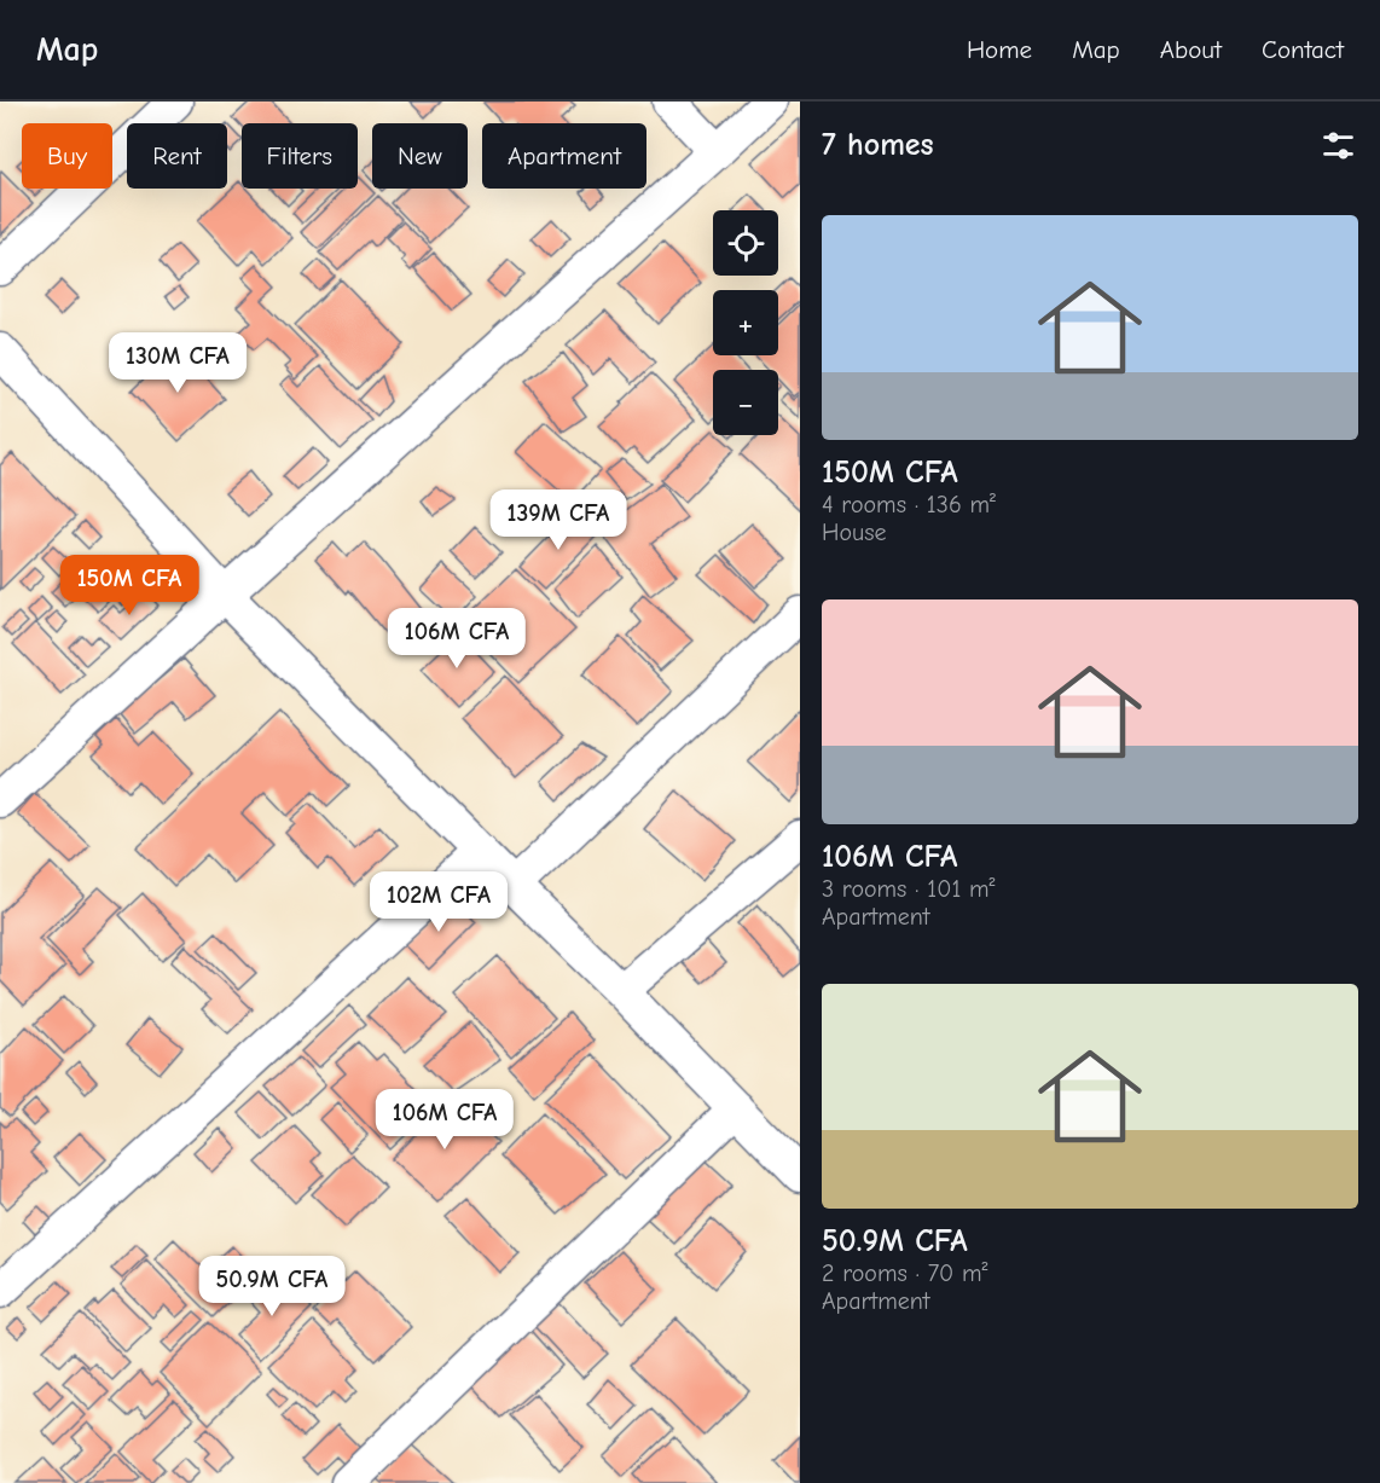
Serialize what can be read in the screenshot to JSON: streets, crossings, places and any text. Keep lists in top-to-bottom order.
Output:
{
  "page": {
    "header": "Map",
    "nav": [
      "Home",
      "Map",
      "About",
      "Contact"
    ],
    "heading": "7 homes",
    "chip": [
      "Buy",
      "Rent",
      "Filters",
      "New",
      "Apartment"
    ],
    "list": [
      {
        "name": "150M CFA",
        "note": "4 rooms · 136 m² · House"
      },
      {
        "name": "106M CFA",
        "note": "3 rooms · 101 m² · Apartment"
      },
      {
        "name": "50.9M CFA",
        "note": "2 rooms · 70 m² · Apartment"
      }
    ],
    "map_buttons": ["+", "−"],
    "price": [
      "130M CFA",
      "139M CFA",
      "150M CFA",
      "106M CFA",
      "102M CFA",
      "106M CFA",
      "50.9M CFA"
    ]
  }
}
